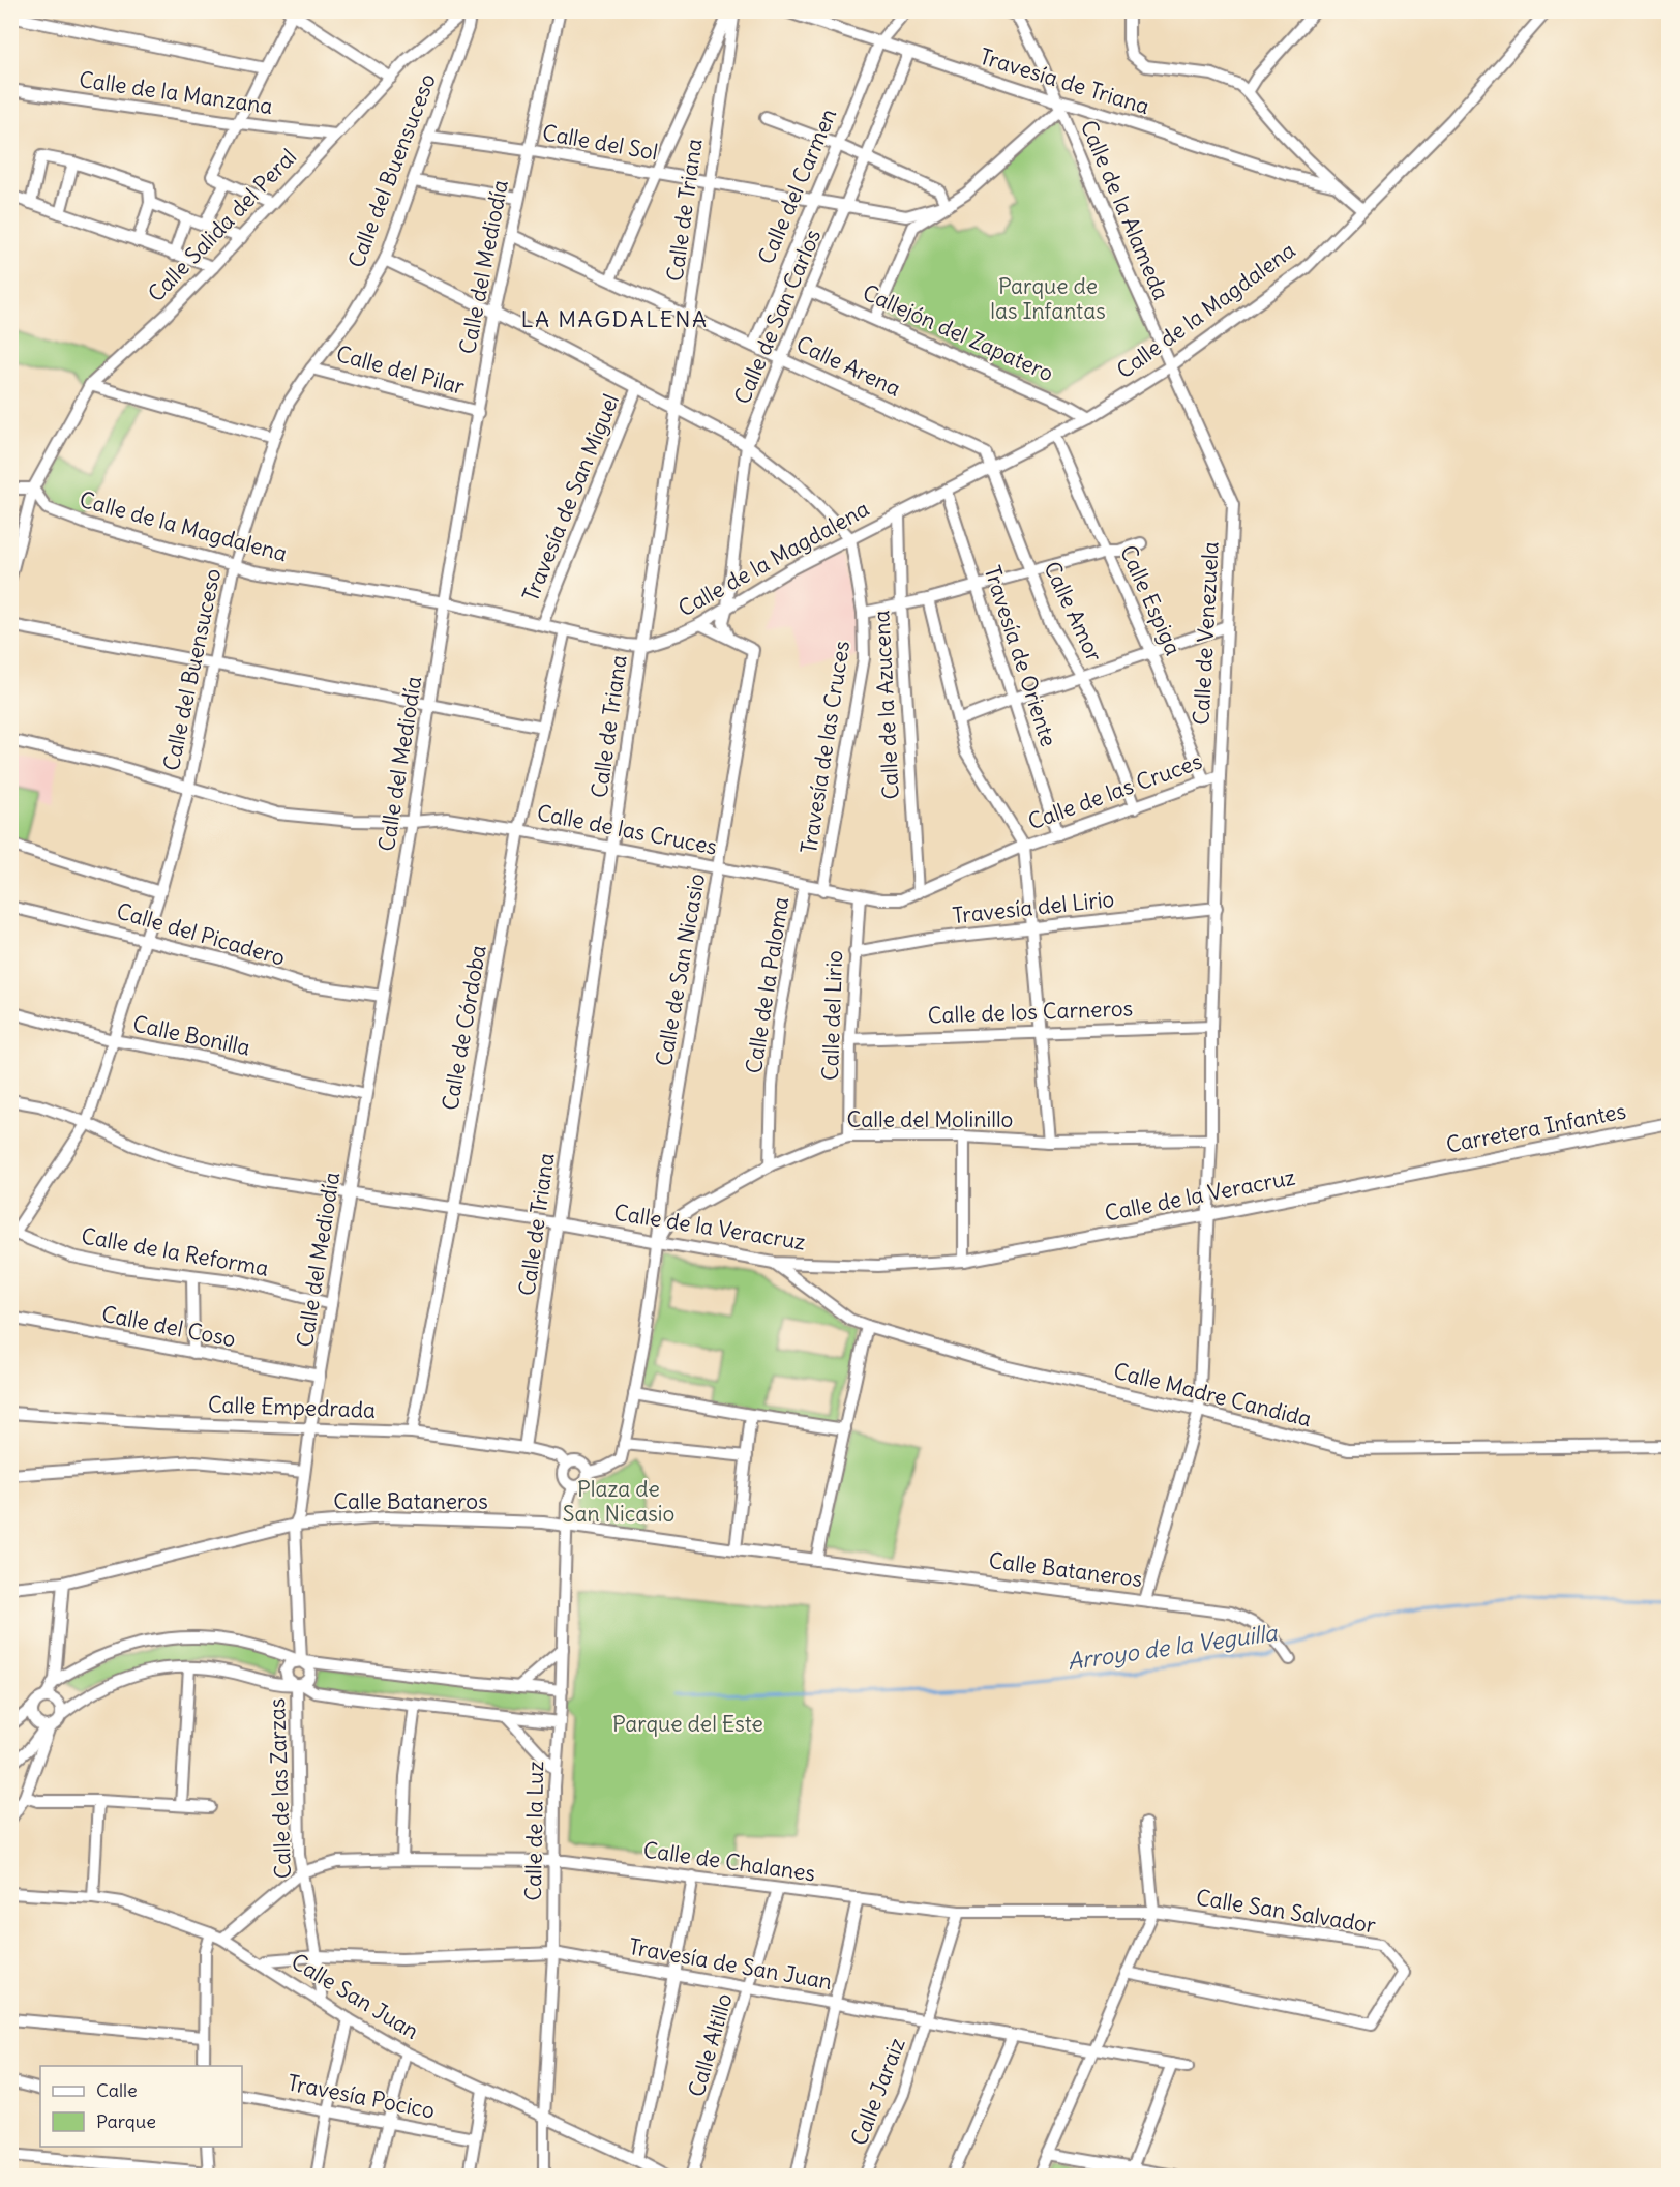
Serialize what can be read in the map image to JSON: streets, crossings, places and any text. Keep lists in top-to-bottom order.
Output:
{
  "streets": {
    "street": [
      "Travesía de Triana",
      "Calle de la Manzana",
      "Calle del Sol",
      "Calle del Buensuceso",
      "Calle del Carmen",
      "Calle de Triana",
      "Calle de la Alameda",
      "Calle Salida del Peral",
      "Calle del Mediodía",
      "Calle de la Magdalena",
      "Calle de San Carlos",
      "Callejón del Zapatero",
      "Calle Arena",
      "Calle del Pilar",
      "Travesía de San Miguel",
      "Calle Espiga",
      "Calle Amor",
      "Calle de Venezuela",
      "Travesía de Oriente",
      "Calle de la Azucena",
      "Travesía de las Cruces",
      "Calle de las Cruces",
      "Travesía del Lirio",
      "Calle del Picadero",
      "Calle de San Nicasio",
      "Calle de la Paloma",
      "Calle de los Carneros",
      "Calle del Lirio",
      "Calle de Córdoba",
      "Calle Bonilla",
      "Calle del Molinillo",
      "Carretera Infantes",
      "Calle de la Veracruz",
      "Calle de la Reforma",
      "Calle del Coso",
      "Calle Madre Candida",
      "Calle Empedrada",
      "Calle Bataneros",
      "Calle de las Zarzas",
      "Calle de la Luz",
      "Calle de Chalanes",
      "Calle San Salvador",
      "Travesía de San Juan",
      "Calle San Juan",
      "Calle Altillo",
      "Calle Jaraiz",
      "Travesía Pocico"
    ]
  },
  "crossings": [
    ["Travesía de Triana", "Calle del Carmen"],
    ["Travesía de Triana", "Calle de la Alameda"],
    ["Travesía de Triana", "Calle de San Carlos"],
    ["Calle de la Manzana", "Calle Salida del Peral"],
    ["Calle del Sol", "Calle del Buensuceso"],
    ["Calle del Sol", "Calle del Carmen"],
    ["Calle del Sol", "Calle de Triana"],
    ["Calle del Sol", "Calle del Mediodía"],
    ["Calle del Sol", "Calle de San Carlos"],
    ["Calle del Buensuceso", "Calle Salida del Peral"],
    ["Calle del Buensuceso", "Calle de la Magdalena"],
    ["Calle del Buensuceso", "Calle del Pilar"],
    ["Calle del Buensuceso", "Calle de las Cruces"],
    ["Calle del Buensuceso", "Calle del Picadero"],
    ["Calle del Buensuceso", "Calle Bonilla"],
    ["Calle del Buensuceso", "Calle de la Veracruz"],
    ["Calle del Buensuceso", "Calle de la Reforma"],
    ["Calle del Carmen", "Calle Arena"],
    ["Calle de Triana", "Calle de la Magdalena"],
    ["Calle de Triana", "Calle Arena"],
    ["Calle de Triana", "Calle de las Cruces"],
    ["Calle de Triana", "Calle de la Veracruz"],
    ["Calle de Triana", "Calle Empedrada"],
    ["Calle de la Alameda", "Calle de la Magdalena"],
    ["Calle de la Alameda", "Calle de Venezuela"],
    ["Calle Salida del Peral", "Calle de la Magdalena"],
    ["Calle del Mediodía", "Calle de la Magdalena"],
    ["Calle del Mediodía", "Calle Arena"],
    ["Calle del Mediodía", "Calle del Pilar"],
    ["Calle del Mediodía", "Calle de las Cruces"],
    ["Calle del Mediodía", "Calle del Picadero"],
    ["Calle del Mediodía", "Calle Bonilla"],
    ["Calle del Mediodía", "Calle de la Veracruz"],
    ["Calle del Mediodía", "Calle de la Reforma"],
    ["Calle del Mediodía", "Calle del Coso"],
    ["Calle del Mediodía", "Calle Empedrada"],
    ["Calle del Mediodía", "Calle Bataneros"],
    ["Calle de la Magdalena", "Calle de San Carlos"],
    ["Calle de la Magdalena", "Callejón del Zapatero"],
    ["Calle de la Magdalena", "Calle Arena"],
    ["Calle de la Magdalena", "Travesía de San Miguel"],
    ["Calle de la Magdalena", "Calle Espiga"],
    ["Calle de la Magdalena", "Calle Amor"],
    ["Calle de la Magdalena", "Calle de Venezuela"],
    ["Calle de la Magdalena", "Travesía de Oriente"],
    ["Calle de la Magdalena", "Calle de la Azucena"],
    ["Calle de la Magdalena", "Travesía de las Cruces"],
    ["Calle de la Magdalena", "Calle de Córdoba"],
    ["Calle de San Carlos", "Callejón del Zapatero"],
    ["Calle de San Carlos", "Calle Arena"],
    ["Calle de San Carlos", "Calle de San Nicasio"],
    ["Calle Arena", "Calle Amor"],
    ["Calle Espiga", "Calle de las Cruces"],
    ["Calle Amor", "Calle de las Cruces"],
    ["Calle de Venezuela", "Calle de las Cruces"],
    ["Calle de Venezuela", "Travesía del Lirio"],
    ["Calle de Venezuela", "Calle de los Carneros"],
    ["Calle de Venezuela", "Calle del Molinillo"],
    ["Calle de Venezuela", "Calle de la Veracruz"],
    ["Calle de Venezuela", "Calle Madre Candida"],
    ["Calle de Venezuela", "Calle Bataneros"],
    ["Travesía de Oriente", "Calle de las Cruces"],
    ["Calle de la Azucena", "Calle de las Cruces"],
    ["Travesía de las Cruces", "Calle de las Cruces"],
    ["Calle de las Cruces", "Calle de San Nicasio"],
    ["Calle de las Cruces", "Calle de la Paloma"],
    ["Calle de las Cruces", "Calle del Lirio"],
    ["Calle de las Cruces", "Calle de Córdoba"],
    ["Travesía del Lirio", "Calle del Lirio"],
    ["Calle de San Nicasio", "Calle del Molinillo"],
    ["Calle de la Paloma", "Calle del Molinillo"],
    ["Calle de los Carneros", "Calle del Lirio"],
    ["Calle del Lirio", "Calle del Molinillo"],
    ["Calle de Córdoba", "Calle de la Veracruz"],
    ["Calle de Córdoba", "Calle Empedrada"],
    ["Carretera Infantes", "Calle de la Veracruz"],
    ["Calle de la Veracruz", "Calle Madre Candida"],
    ["Calle Empedrada", "Calle de la Luz"],
    ["Calle Bataneros", "Calle de la Luz"],
    ["Calle de las Zarzas", "Calle de Chalanes"],
    ["Calle de las Zarzas", "Travesía de San Juan"],
    ["Calle de las Zarzas", "Calle San Juan"],
    ["Calle de la Luz", "Calle de Chalanes"],
    ["Calle de la Luz", "Travesía de San Juan"],
    ["Calle de la Luz", "Calle San Juan"],
    ["Calle de Chalanes", "Calle San Salvador"],
    ["Calle de Chalanes", "Calle Altillo"],
    ["Calle de Chalanes", "Calle Jaraiz"],
    ["Travesía de San Juan", "Calle San Juan"],
    ["Travesía de San Juan", "Calle Altillo"],
    ["Travesía de San Juan", "Calle Jaraiz"]
  ],
  "districts": ["LA MAGDALENA"],
  "water": ["Arroyo de la Veguilla"],
  "parks": ["Parque de las Infantas", "Plaza de San Nicasio", "Parque del Este"],
  "legend": ["Calle", "Parque"]
}
